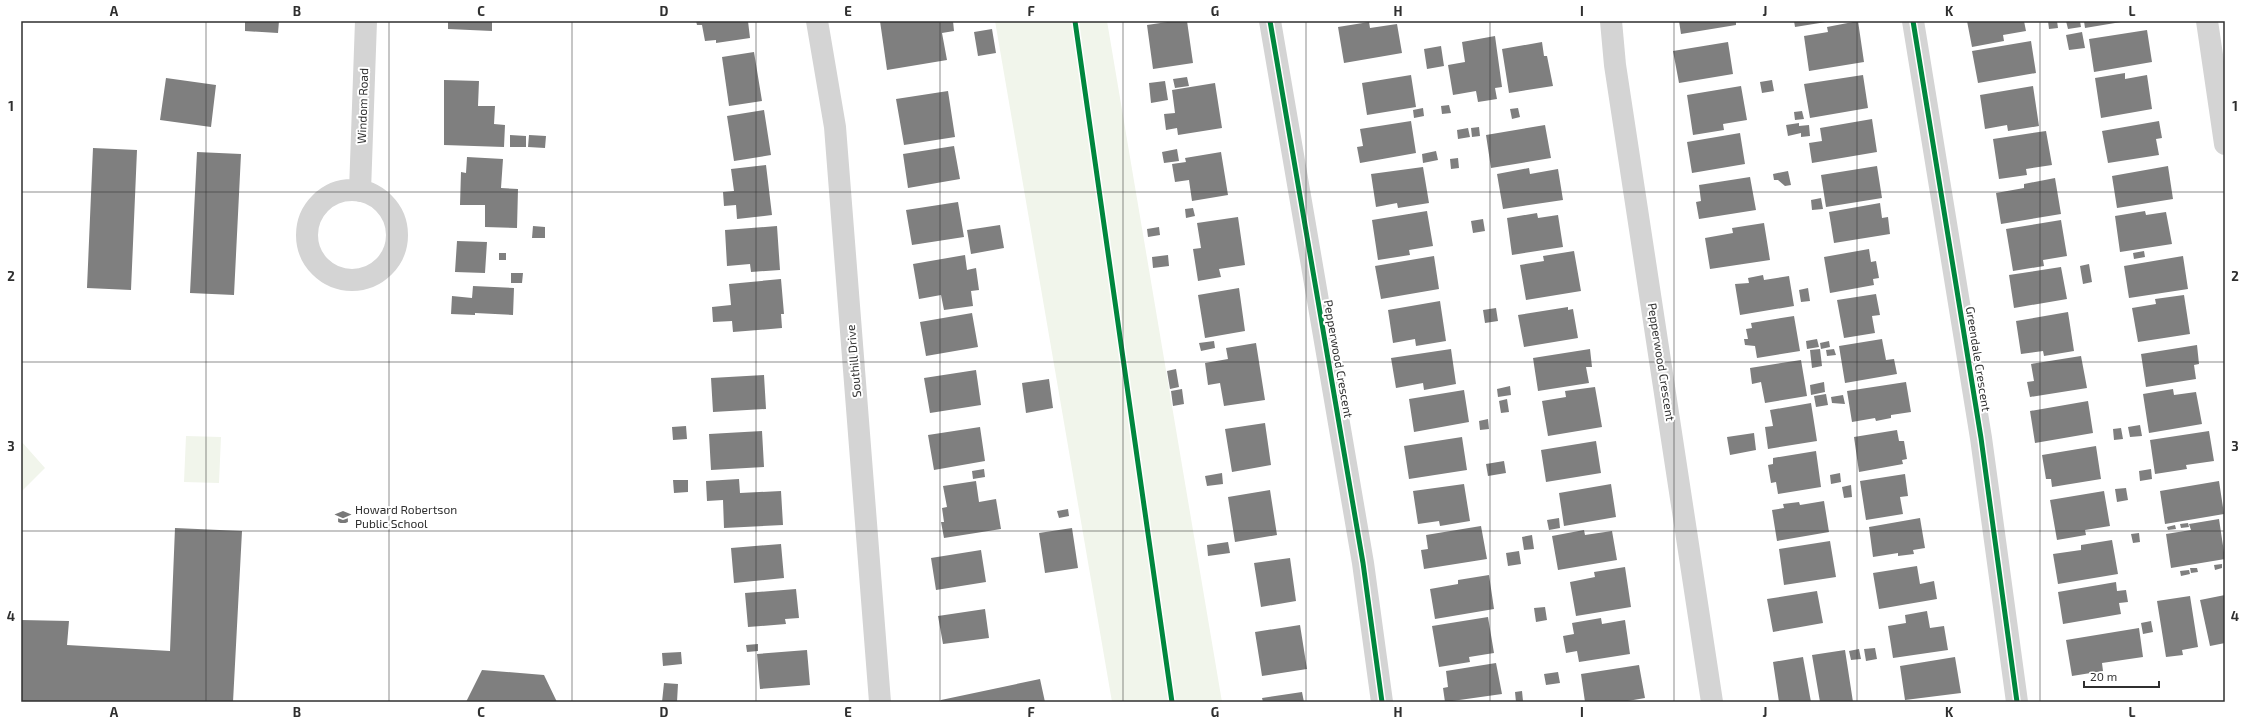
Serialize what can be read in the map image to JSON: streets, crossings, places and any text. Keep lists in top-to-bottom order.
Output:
{
  "streets": {
    "street": [
      "Windom Road",
      "Pepperwood Crescent",
      "Greendale Crescent",
      "Southill Drive"
    ]
  },
  "places": {
    "school or university": ["Howard Robertson Public School"]
  },
  "scale_bar": "20 m",
  "grid": {
    "columns": [
      "A",
      "B",
      "C",
      "D",
      "E",
      "F",
      "G",
      "H",
      "I",
      "J",
      "K",
      "L"
    ],
    "rows": [
      "1",
      "2",
      "3",
      "4"
    ]
  }
}
